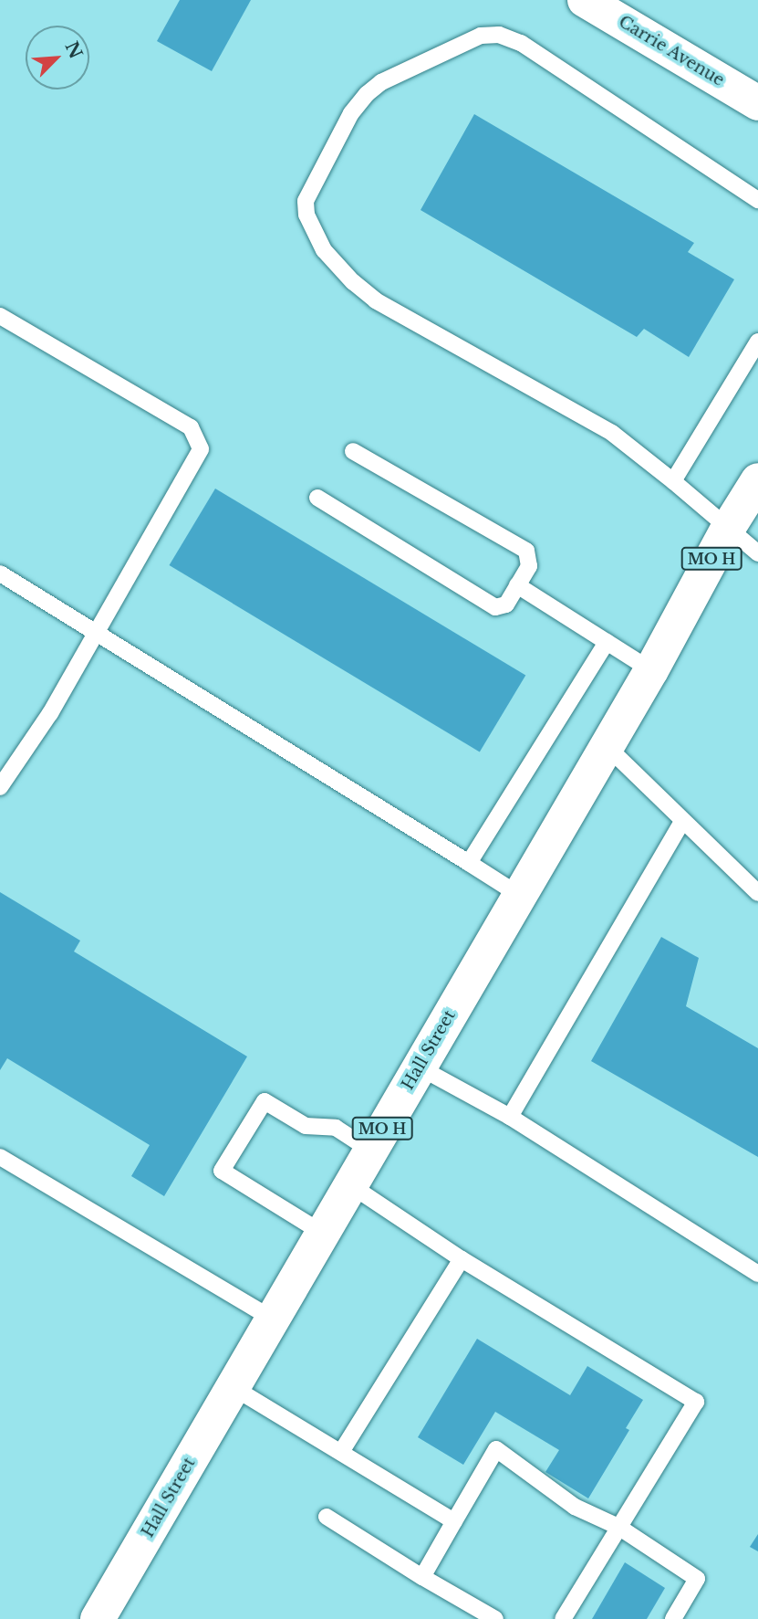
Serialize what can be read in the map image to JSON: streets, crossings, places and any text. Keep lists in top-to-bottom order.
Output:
{
  "streets": {
    "main road": ["Carrie Avenue", "MO H", "Hall Street"]
  },
  "north": "top right"
}
